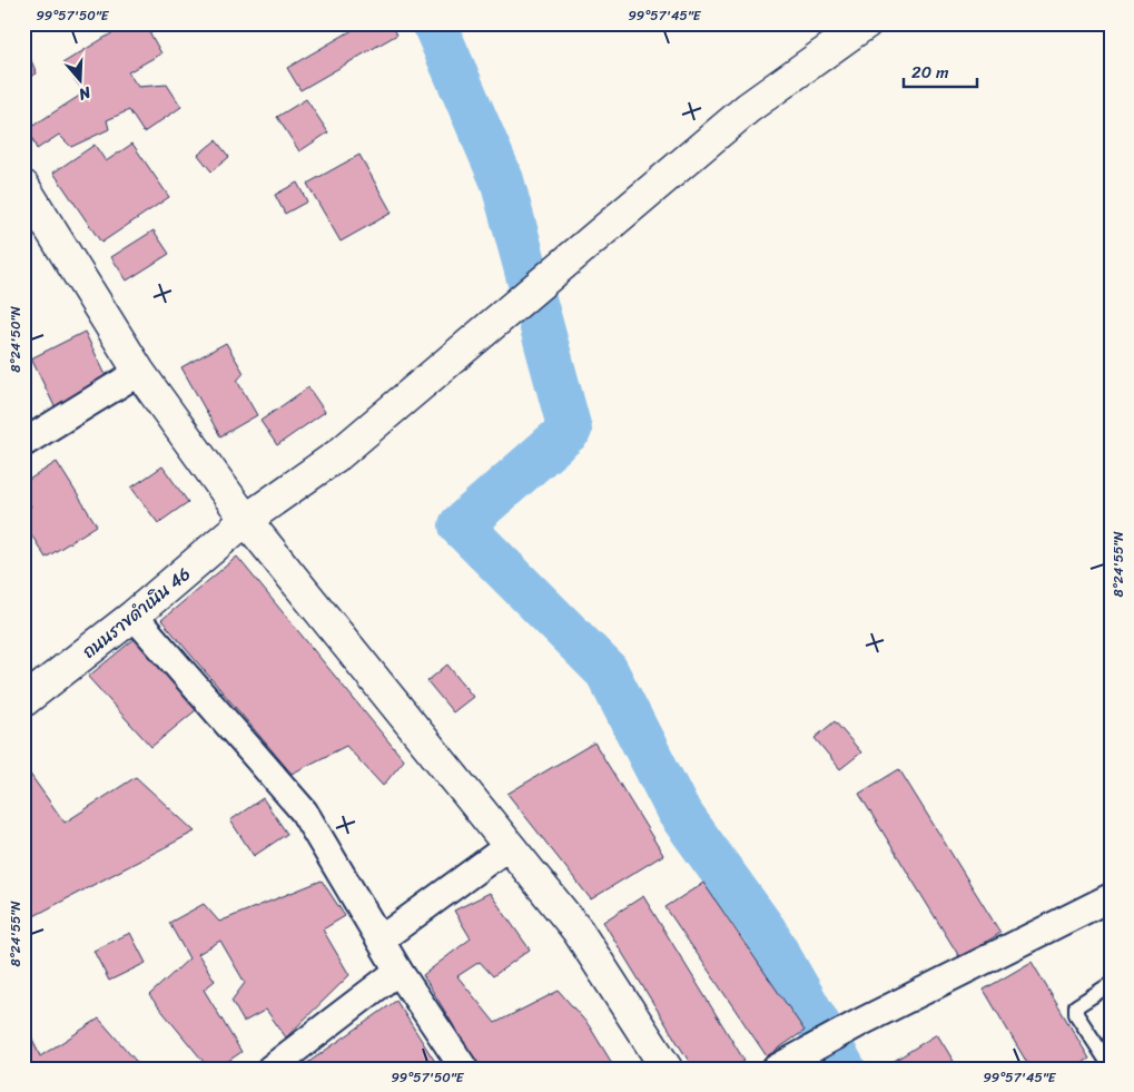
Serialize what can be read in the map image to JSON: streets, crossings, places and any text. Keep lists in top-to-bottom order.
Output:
{
  "streets": {
    "street": ["ถนนราขดำเนิน 46"]
  },
  "scale_bar": "20 m",
  "north": "bottom",
  "coordinates": [
    "99°57'50\"E",
    "99°57'45\"E",
    "8°24'50\"N",
    "8°24'55\"N"
  ]
}
